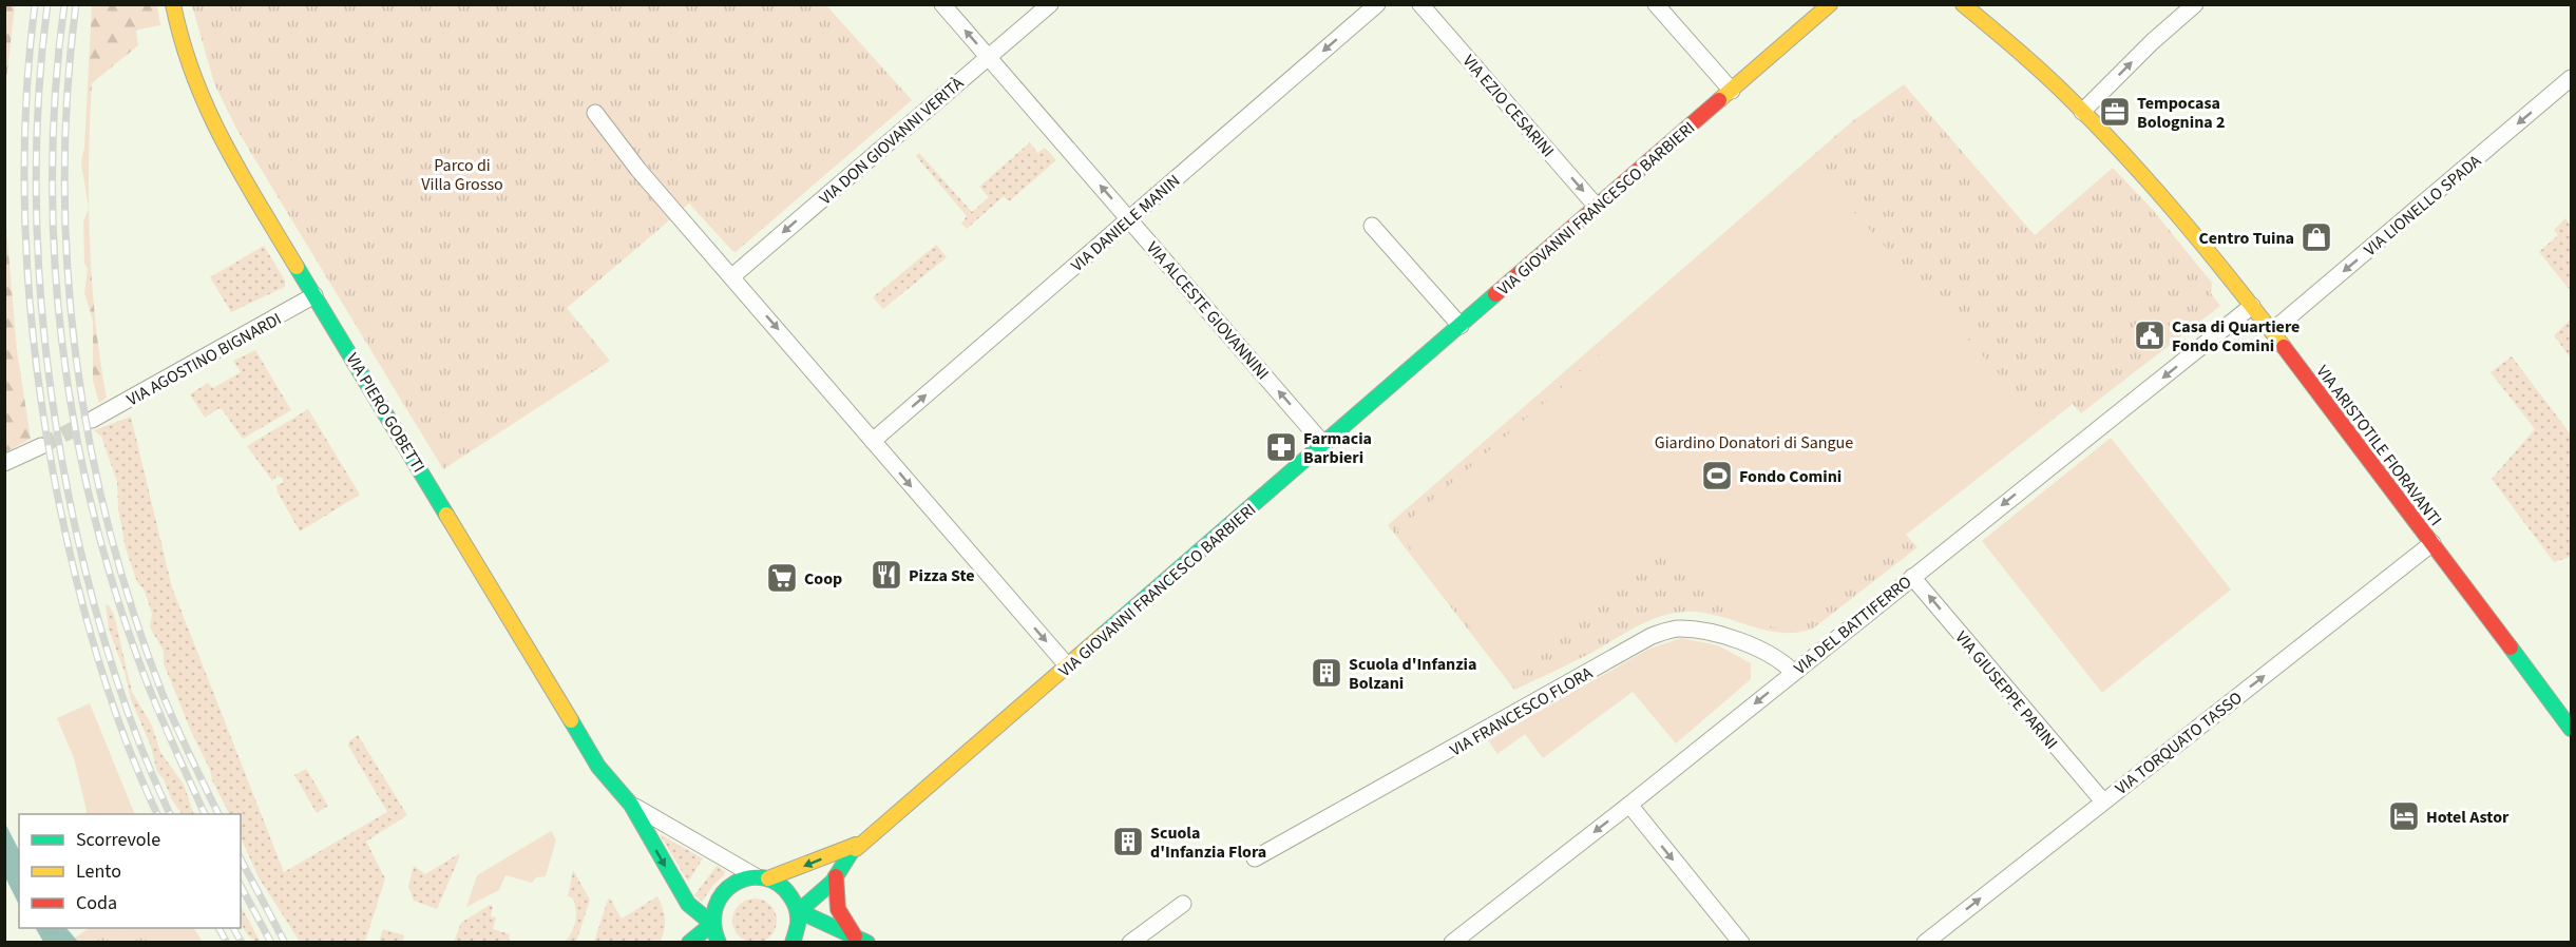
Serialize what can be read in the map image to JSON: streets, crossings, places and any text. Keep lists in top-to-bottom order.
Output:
{
  "streets": {
    "street": [
      "VIA EZIO CESARINI",
      "VIA DON GIOVANNI VERITÀ",
      "VIA LIONELLO SPADA",
      "VIA GIOVANNI FRANCESCO BARBIERI",
      "VIA DANIELE MANIN",
      "VIA ALCESTE GIOVANNINI",
      "VIA AGOSTINO BIGNARDI",
      "VIA PIERO GOBETTI",
      "VIA ARISTOTILE FIORAVANTI",
      "VIA DEL BATTIFERRO",
      "VIA GIUSEPPE PARINI",
      "VIA FRANCESCO FLORA",
      "VIA TORQUATO TASSO"
    ]
  },
  "crossings": [
    ["VIA EZIO CESARINI", "VIA GIOVANNI FRANCESCO BARBIERI"],
    ["VIA DON GIOVANNI VERITÀ", "VIA ALCESTE GIOVANNINI"],
    ["VIA LIONELLO SPADA", "VIA ARISTOTILE FIORAVANTI"],
    ["VIA GIOVANNI FRANCESCO BARBIERI", "VIA ALCESTE GIOVANNINI"],
    ["VIA GIOVANNI FRANCESCO BARBIERI", "VIA PIERO GOBETTI"],
    ["VIA DANIELE MANIN", "VIA ALCESTE GIOVANNINI"],
    ["VIA AGOSTINO BIGNARDI", "VIA PIERO GOBETTI"],
    ["VIA ARISTOTILE FIORAVANTI", "VIA DEL BATTIFERRO"],
    ["VIA ARISTOTILE FIORAVANTI", "VIA TORQUATO TASSO"],
    ["VIA DEL BATTIFERRO", "VIA GIUSEPPE PARINI"],
    ["VIA DEL BATTIFERRO", "VIA FRANCESCO FLORA"],
    ["VIA GIUSEPPE PARINI", "VIA TORQUATO TASSO"]
  ],
  "one_way": [
    "VIA EZIO CESARINI",
    "VIA DON GIOVANNI VERITÀ",
    "VIA LIONELLO SPADA",
    "VIA ALCESTE GIOVANNINI",
    "VIA DEL BATTIFERRO",
    "VIA GIUSEPPE PARINI",
    "VIA TORQUATO TASSO"
  ],
  "parks": ["Parco di Villa Grosso", "Giardino Donatori di Sangue"],
  "places": {
    "office": ["Tempocasa Bolognina 2"],
    "shop": ["Centro Tuina"],
    "public building": ["Casa di Quartiere Fondo Comini"],
    "pharmacy": ["Farmacia Barbieri"],
    "sports": ["Fondo Comini"],
    "restaurant": ["Pizza Ste"],
    "supermarket": ["Coop"],
    "building": ["Scuola d'Infanzia Bolzani", "Scuola d'Infanzia Flora"],
    "hotel": ["Hotel Astor"]
  },
  "legend": ["Scorrevole", "Lento", "Coda"]
}
